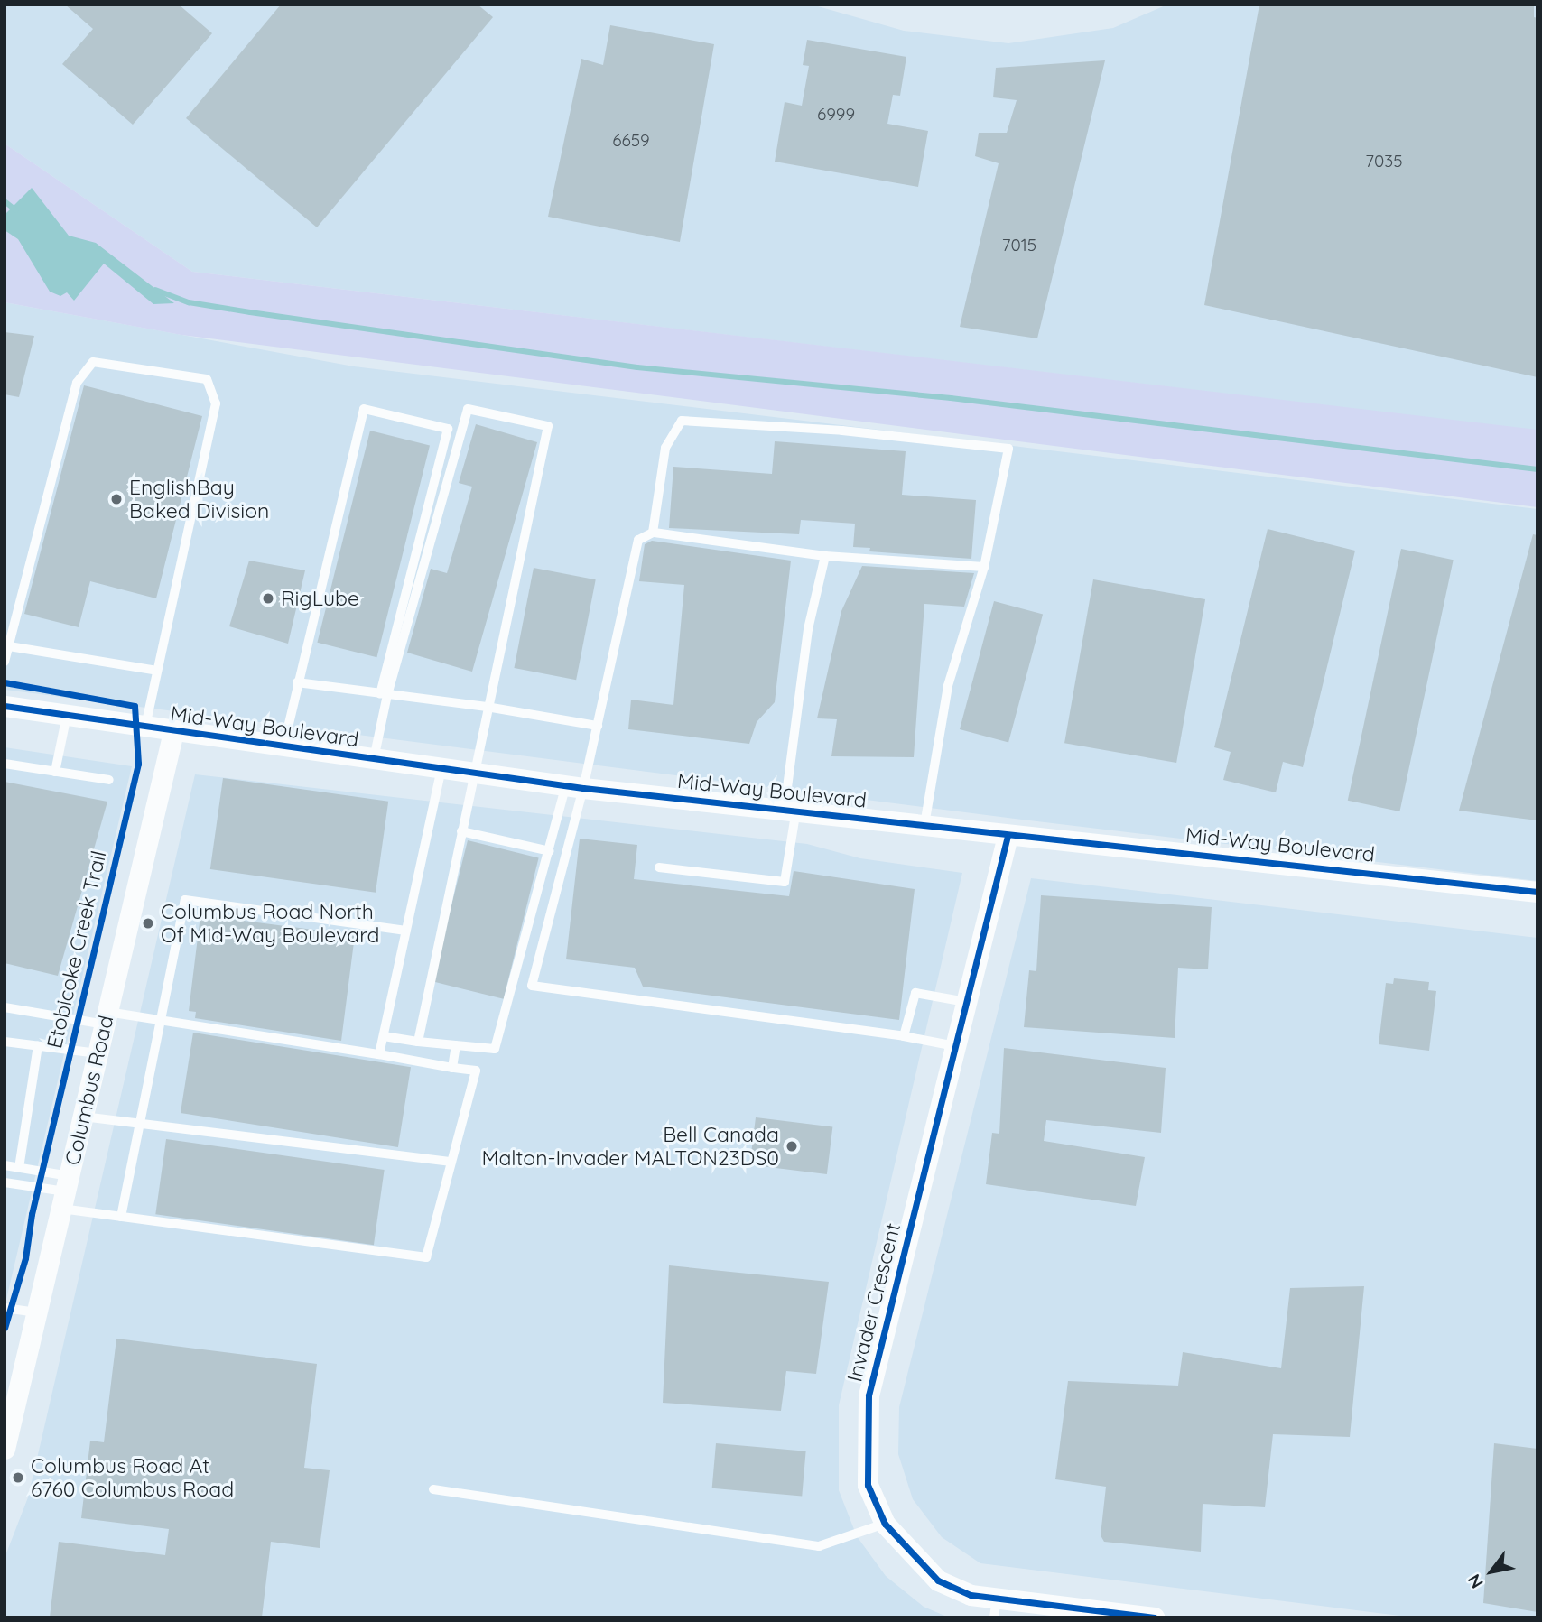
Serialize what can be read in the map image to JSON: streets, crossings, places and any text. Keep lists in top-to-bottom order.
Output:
{
  "streets": {
    "street": ["Mid-Way Boulevard", "Columbus Road", "Invader Crescent"],
    "cycle path": ["Etobicoke Creek Trail"]
  },
  "crossings": [
    ["Mid-Way Boulevard", "Columbus Road"],
    ["Mid-Way Boulevard", "Invader Crescent"]
  ],
  "places": [
    "EnglishBay Baked Division",
    "RigLube",
    "Columbus Road North Of Mid-Way Boulevard",
    "Bell Canada Malton-Invader MALTON23DS0",
    "Columbus Road At 6760 Columbus Road"
  ],
  "house_numbers": [
    "6999",
    "6659",
    "7035",
    "7015"
  ],
  "north": "bottom left"
}
